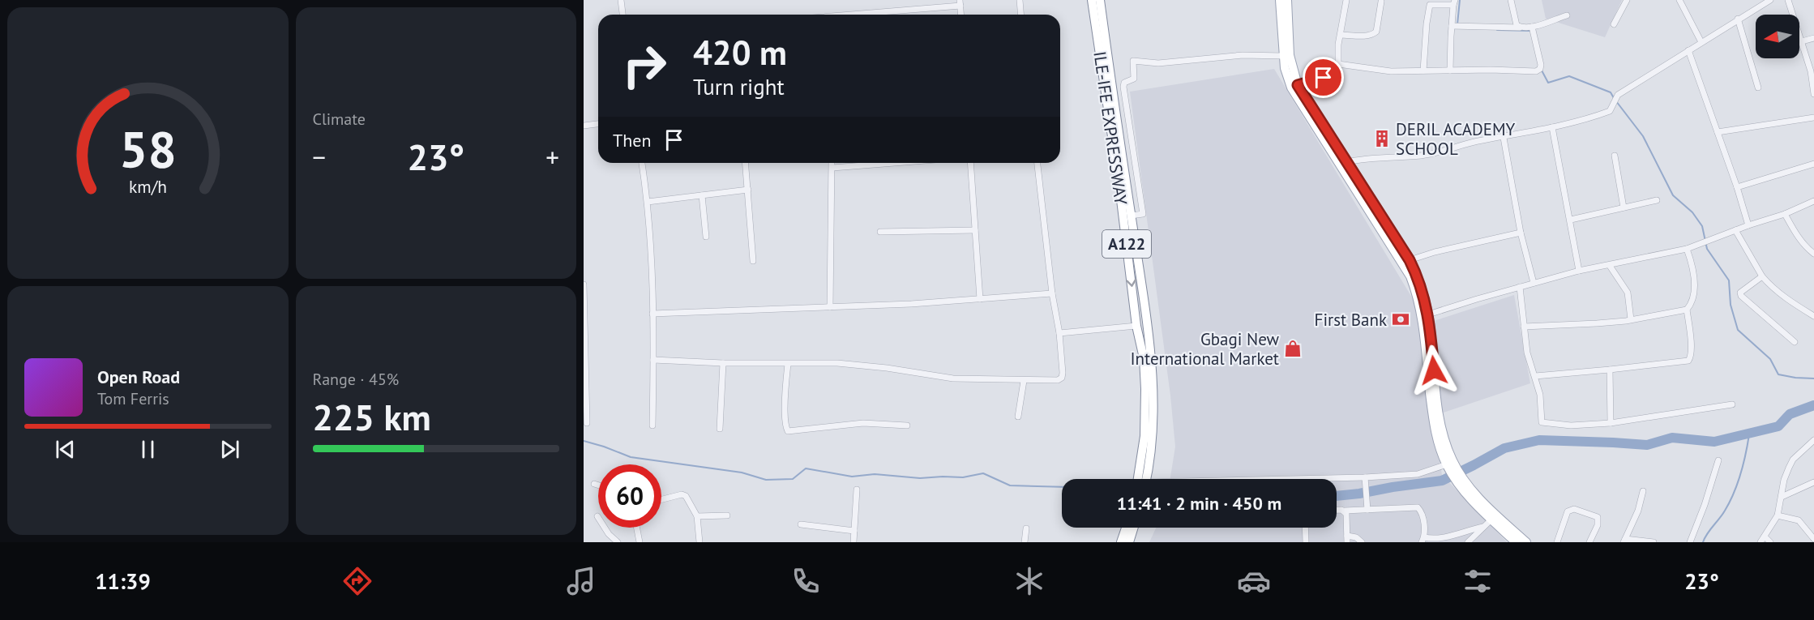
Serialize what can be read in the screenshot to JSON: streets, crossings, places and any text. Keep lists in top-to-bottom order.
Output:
{
  "streets": {
    "main road": ["ILE-IFE EXPRESSWAY", "A122"]
  },
  "places": {
    "building": ["DERIL ACADEMY SCHOOL"],
    "bank": ["First Bank"],
    "shop": ["Gbagi New International Market"]
  },
  "north": "left",
  "page": {
    "tile": [
      "Climate",
      ["Range · 45%", "225 km"]
    ],
    "turn": ["420 m", "Turn right"],
    "then": "Then",
    "heat": ["−", "23°", "+"],
    "song": ["Open Road", "Tom Ferris"],
    "limit": "60",
    "trip": "11:41 · 2 min · 450 m",
    "tabs": ["11:39", "23°"],
    "gauge": ["58", "km/h"]
  }
}
